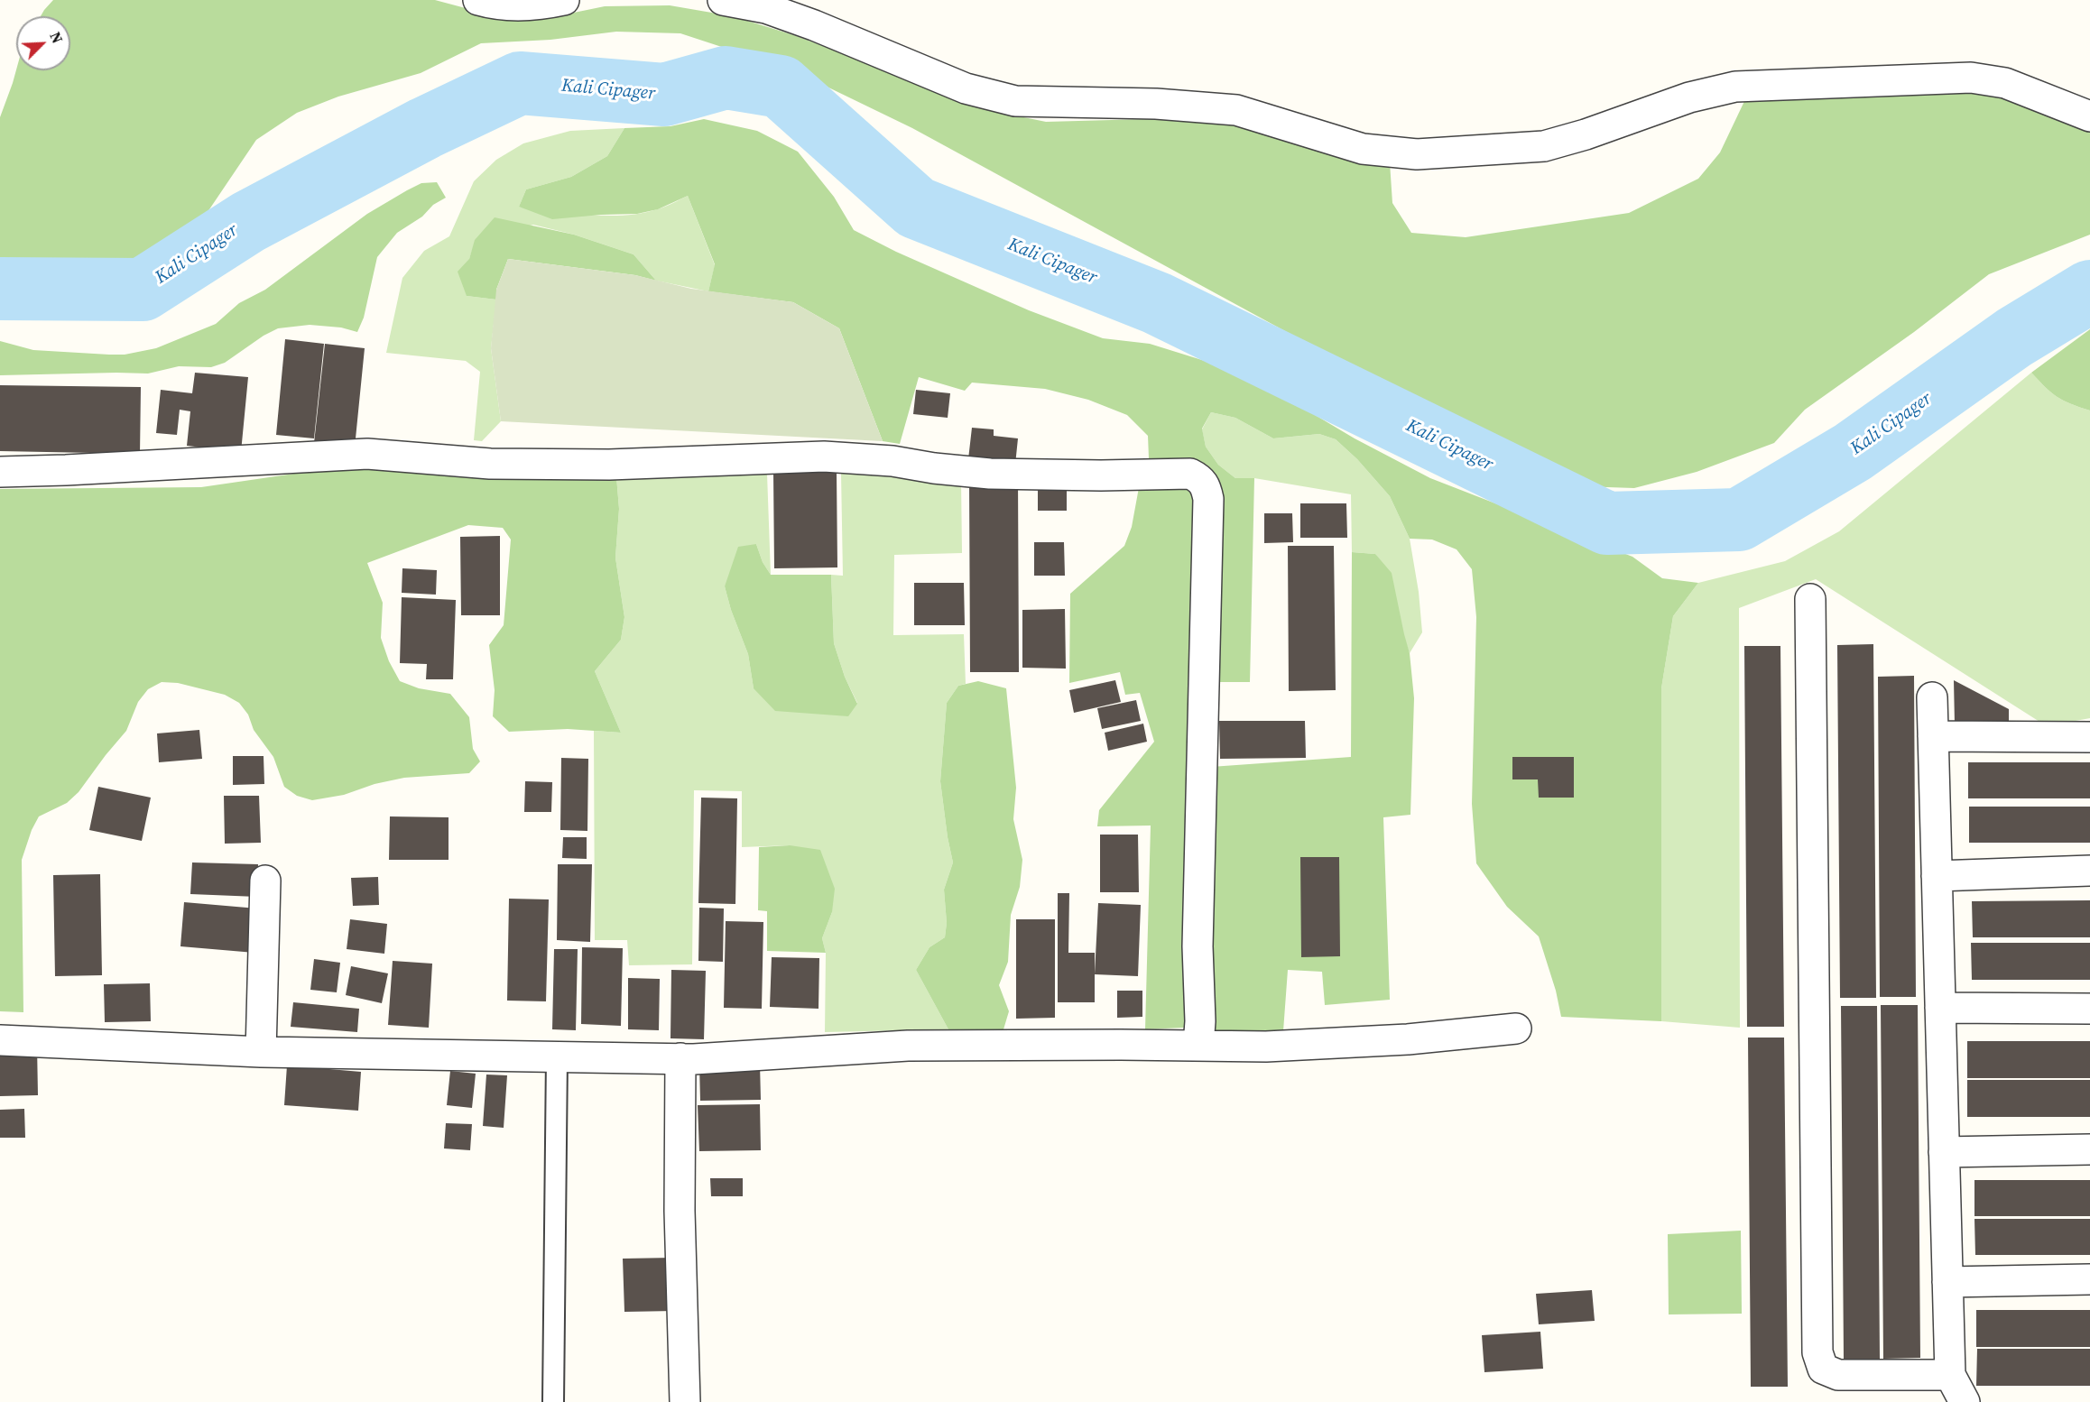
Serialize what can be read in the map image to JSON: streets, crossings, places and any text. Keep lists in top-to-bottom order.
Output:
{
  "water": ["Kali Cipager"],
  "north": "top right"
}
